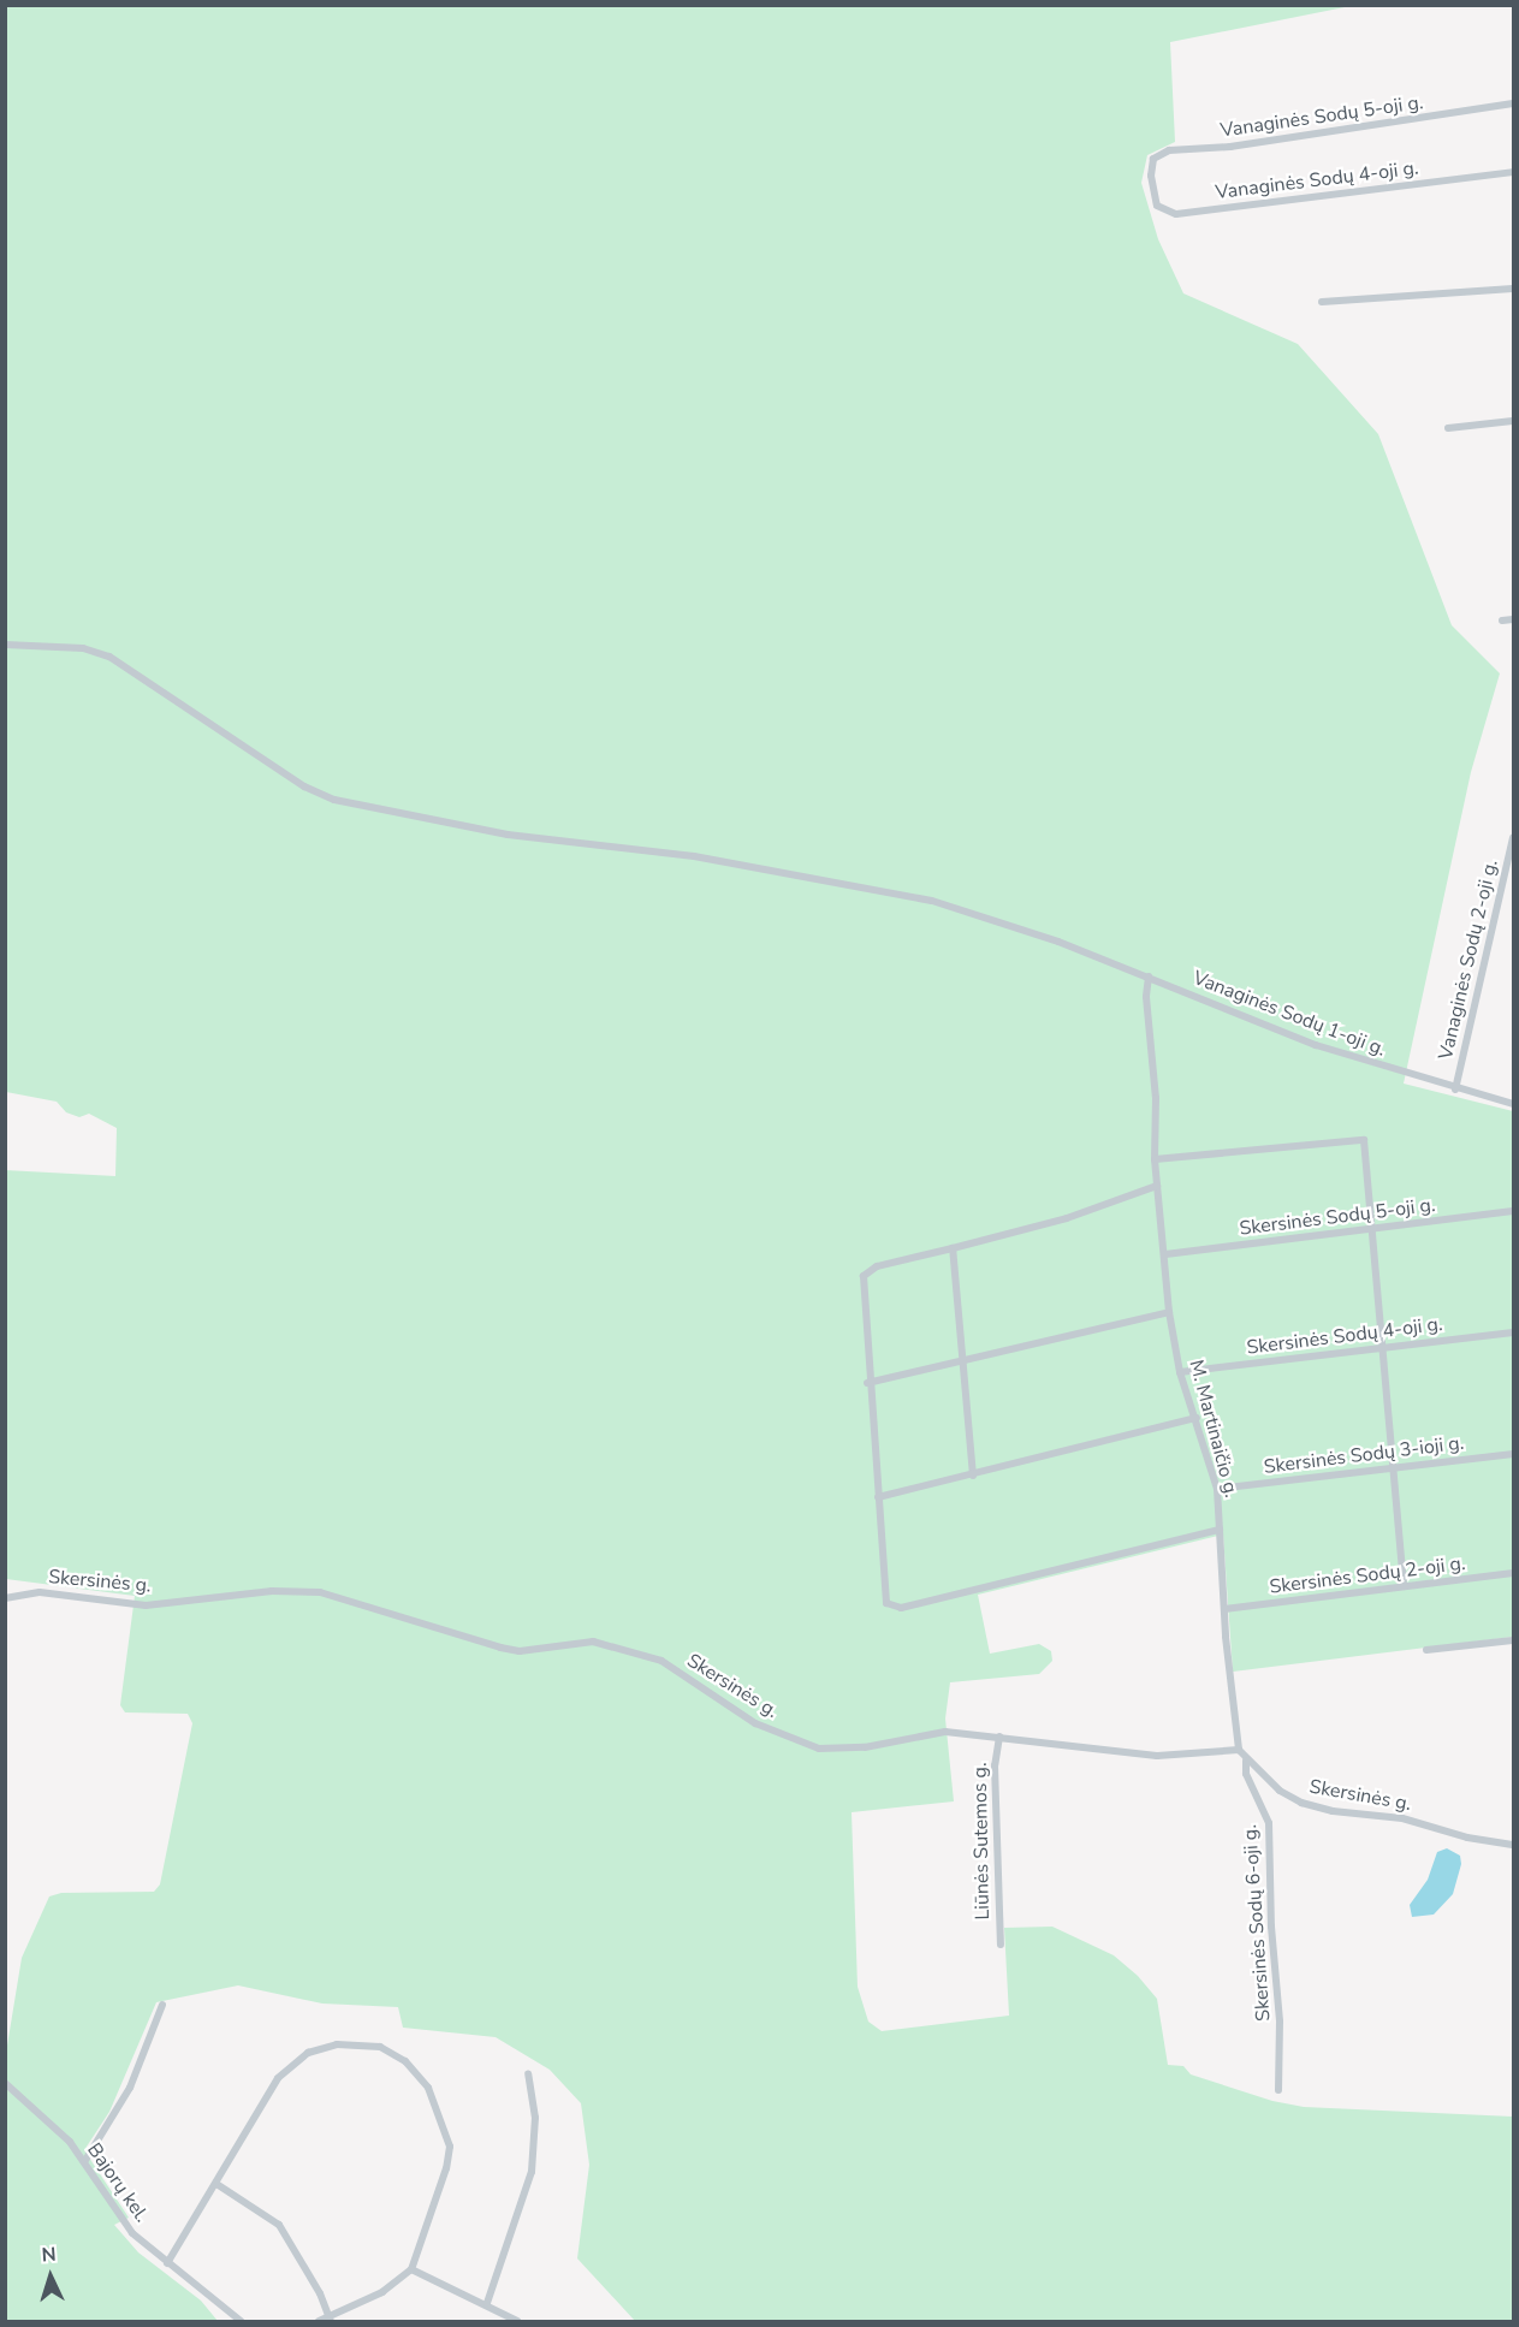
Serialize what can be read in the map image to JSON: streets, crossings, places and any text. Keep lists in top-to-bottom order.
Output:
{
  "streets": {
    "street": [
      "Vanaginės Sodų 5-oji g.",
      "Vanaginės Sodų 4-oji g.",
      "Vanaginės Sodų 2-oji g.",
      "Vanaginės Sodų 1-oji g.",
      "Skersinės Sodų 5-oji g.",
      "Skersinės Sodų 4-oji g.",
      "M. Martinaičio g.",
      "Skersinės Sodų 3-ioji g.",
      "Skersinės Sodų 2-oji g.",
      "Skersinės g.",
      "Liūnės Sutemos g.",
      "Skersinės Sodų 6-oji g.",
      "Bajorų kel."
    ]
  },
  "crossings": [
    ["Vanaginės Sodų 5-oji g.", "Vanaginės Sodų 4-oji g."],
    ["Vanaginės Sodų 2-oji g.", "Vanaginės Sodų 1-oji g."],
    ["Skersinės Sodų 5-oji g.", "M. Martinaičio g."],
    ["Skersinės Sodų 4-oji g.", "M. Martinaičio g."],
    ["M. Martinaičio g.", "Skersinės Sodų 3-ioji g."],
    ["M. Martinaičio g.", "Skersinės Sodų 2-oji g."],
    ["M. Martinaičio g.", "Skersinės g."],
    ["Skersinės g.", "Liūnės Sutemos g."],
    ["Skersinės g.", "Skersinės Sodų 6-oji g."]
  ],
  "north": "top"
}
